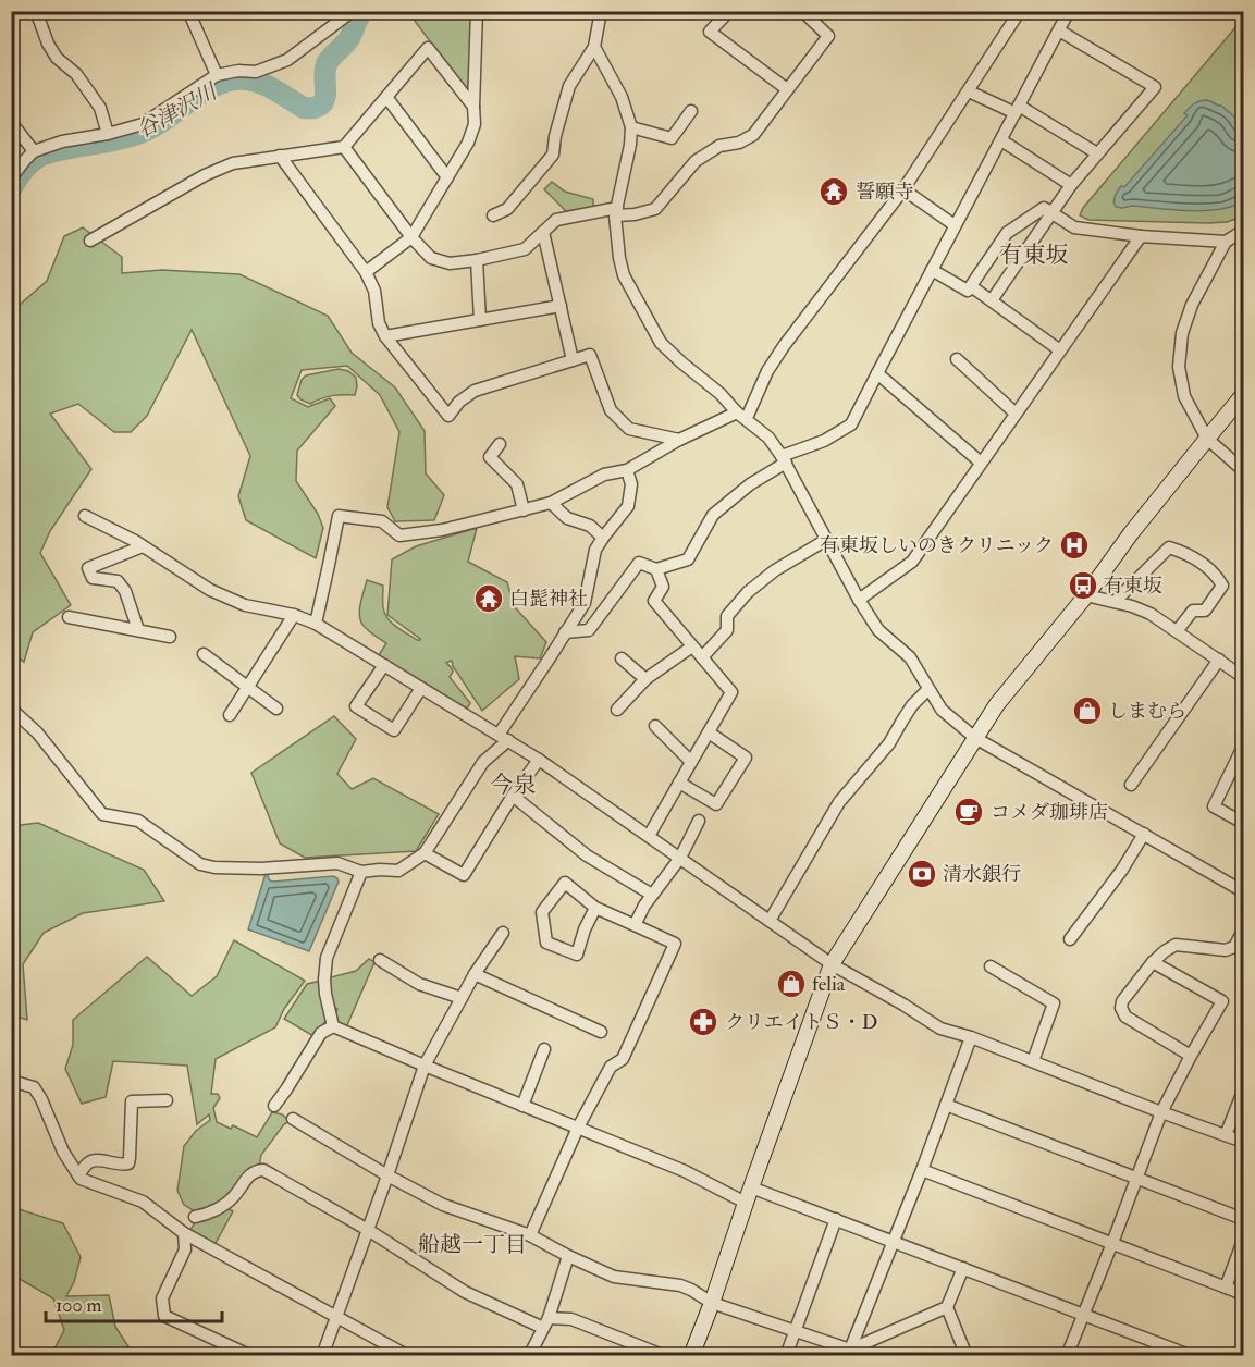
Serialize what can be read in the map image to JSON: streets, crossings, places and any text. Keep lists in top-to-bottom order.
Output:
{
  "districts": ["有東坂", "今泉", "船越一丁目"],
  "water": ["谷津沢川"],
  "places": {
    "temple": ["誓願寺", "白髭神社"],
    "hospital": ["有東坂しいのきクリニック"],
    "bus stop": ["有東坂"],
    "shop": ["しまむら", "felia"],
    "cafe": ["コメダ珈琲店"],
    "bank": ["清水銀行"],
    "pharmacy": ["クリエイトＳ・D"]
  },
  "scale_bar": "100 m"
}
